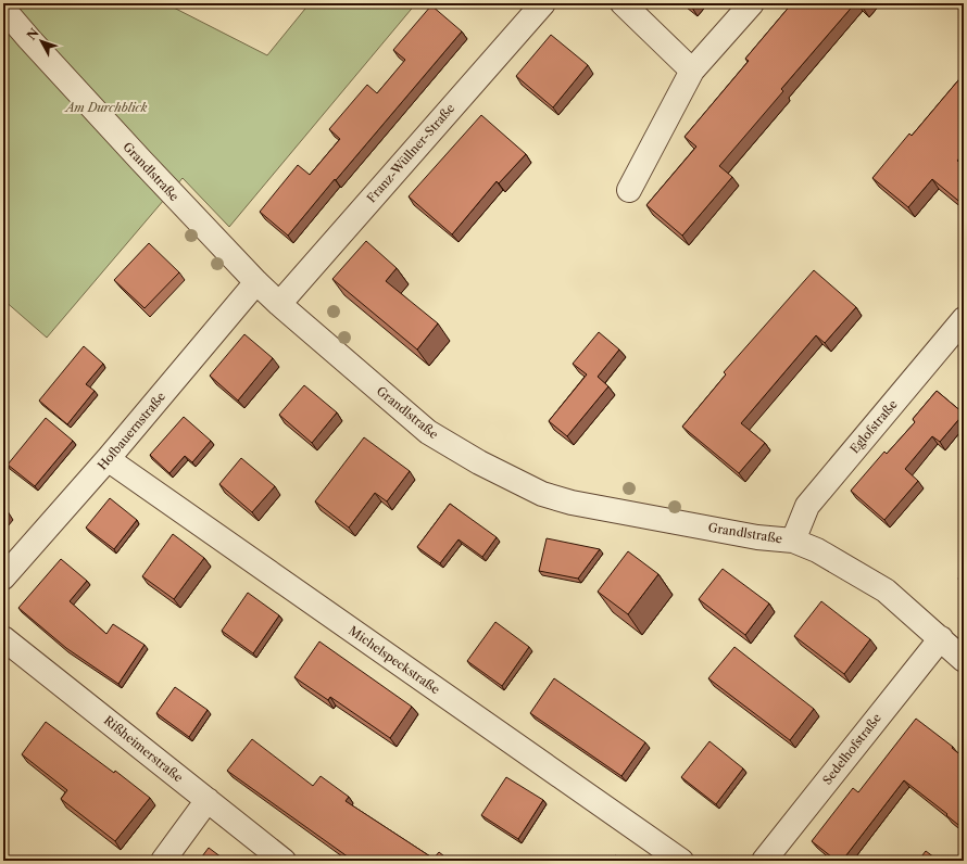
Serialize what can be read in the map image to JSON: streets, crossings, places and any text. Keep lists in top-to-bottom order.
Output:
{
  "streets": {
    "street": [
      "Franz-Wüllner-Straße",
      "Grandlstraße",
      "Eglofstraße",
      "Hofbauernstraße",
      "Michelspeckstraße",
      "Rißheimerstraße",
      "Sedelhofstraße"
    ]
  },
  "crossings": [
    ["Franz-Wüllner-Straße", "Grandlstraße"],
    ["Grandlstraße", "Eglofstraße"],
    ["Grandlstraße", "Hofbauernstraße"],
    ["Grandlstraße", "Sedelhofstraße"],
    ["Hofbauernstraße", "Michelspeckstraße"]
  ],
  "parks": ["Am Durchblick"],
  "north": "top left"
}
